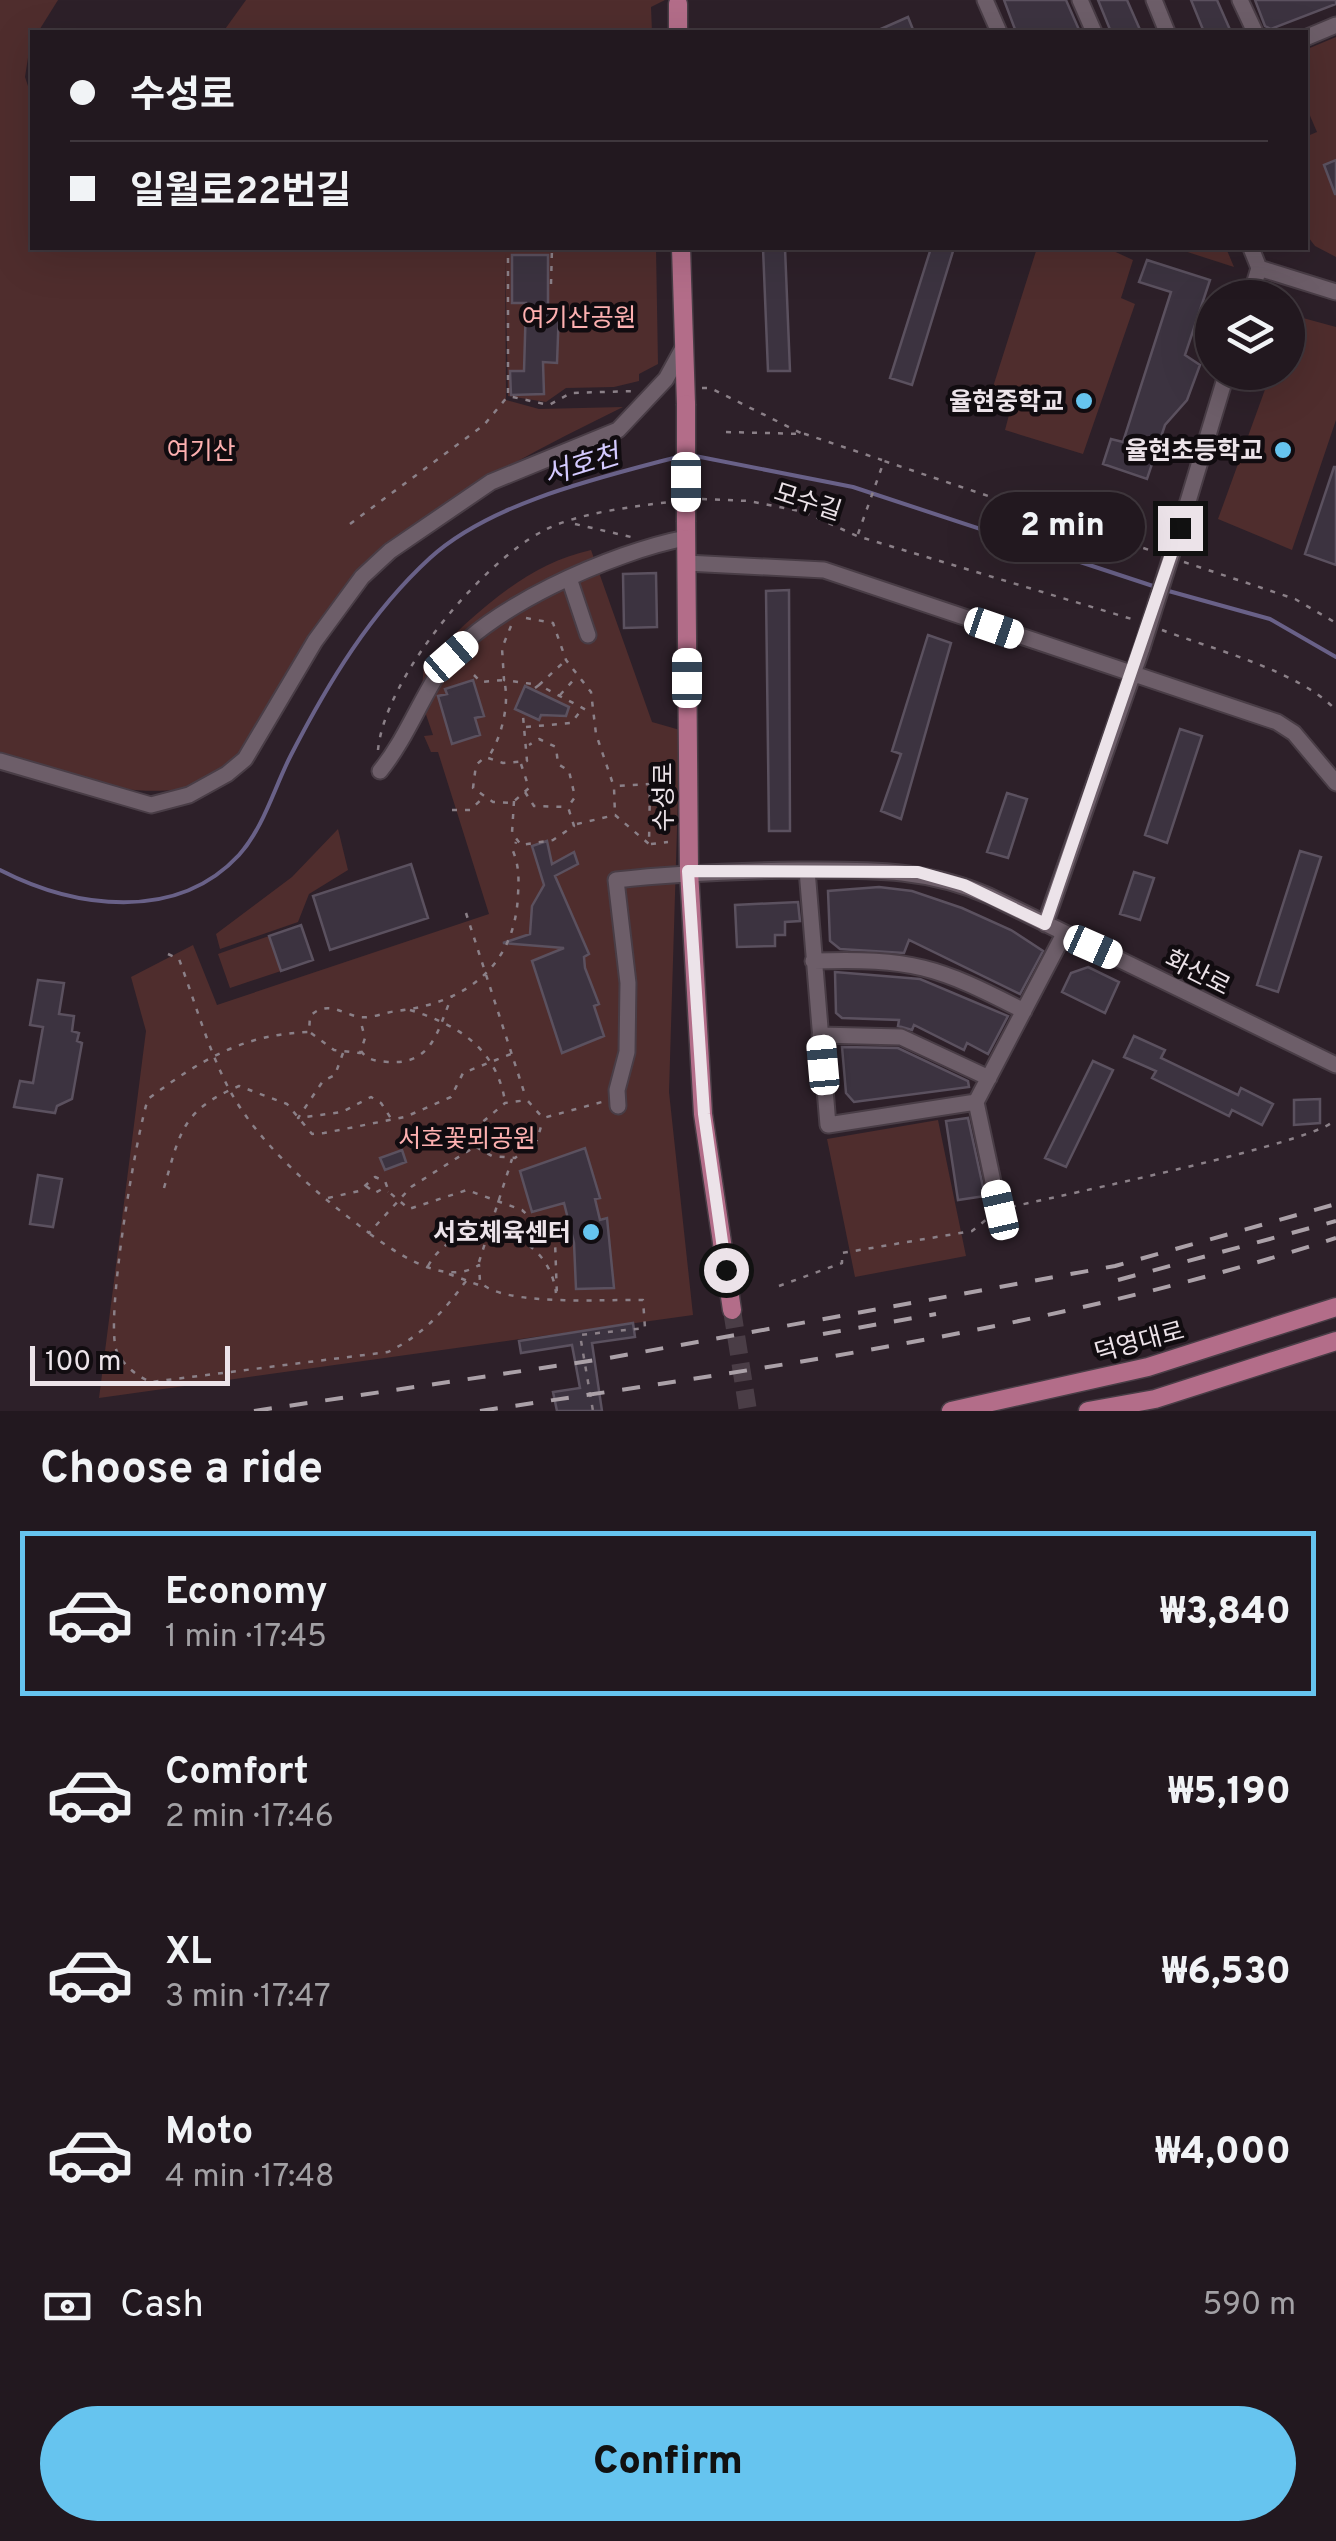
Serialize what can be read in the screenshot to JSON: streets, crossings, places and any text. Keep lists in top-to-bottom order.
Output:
{
  "streets": {
    "main road": ["수성로", "덕영대로"],
    "street": ["화산로"],
    "path": ["모수길"]
  },
  "crossings": [
    ["수성로", "화산로"]
  ],
  "water": ["서호천"],
  "parks": ["여기산공원", "여기산", "서호꽃뫼공원"],
  "places": ["율현중학교", "율현초등학교", "서호체육센터"],
  "scale_bar": "100 m",
  "page": {
    "banner": ["수성로", "일월로22번길"],
    "bubble": "2 min",
    "scale": "100 m",
    "heading": "Choose a ride",
    "list": [
      {
        "name": "Economy",
        "note": "1 min · 17:45",
        "value": "₩3,840"
      },
      {
        "name": "Comfort",
        "note": "2 min · 17:46",
        "value": "₩5,190"
      },
      {
        "name": "XL",
        "note": "3 min · 17:47",
        "value": "₩6,530"
      },
      {
        "name": "Moto",
        "note": "4 min · 17:48",
        "value": "₩4,000"
      }
    ],
    "pay": ["Cash", "590 m"],
    "buttons": "Confirm"
  }
}
